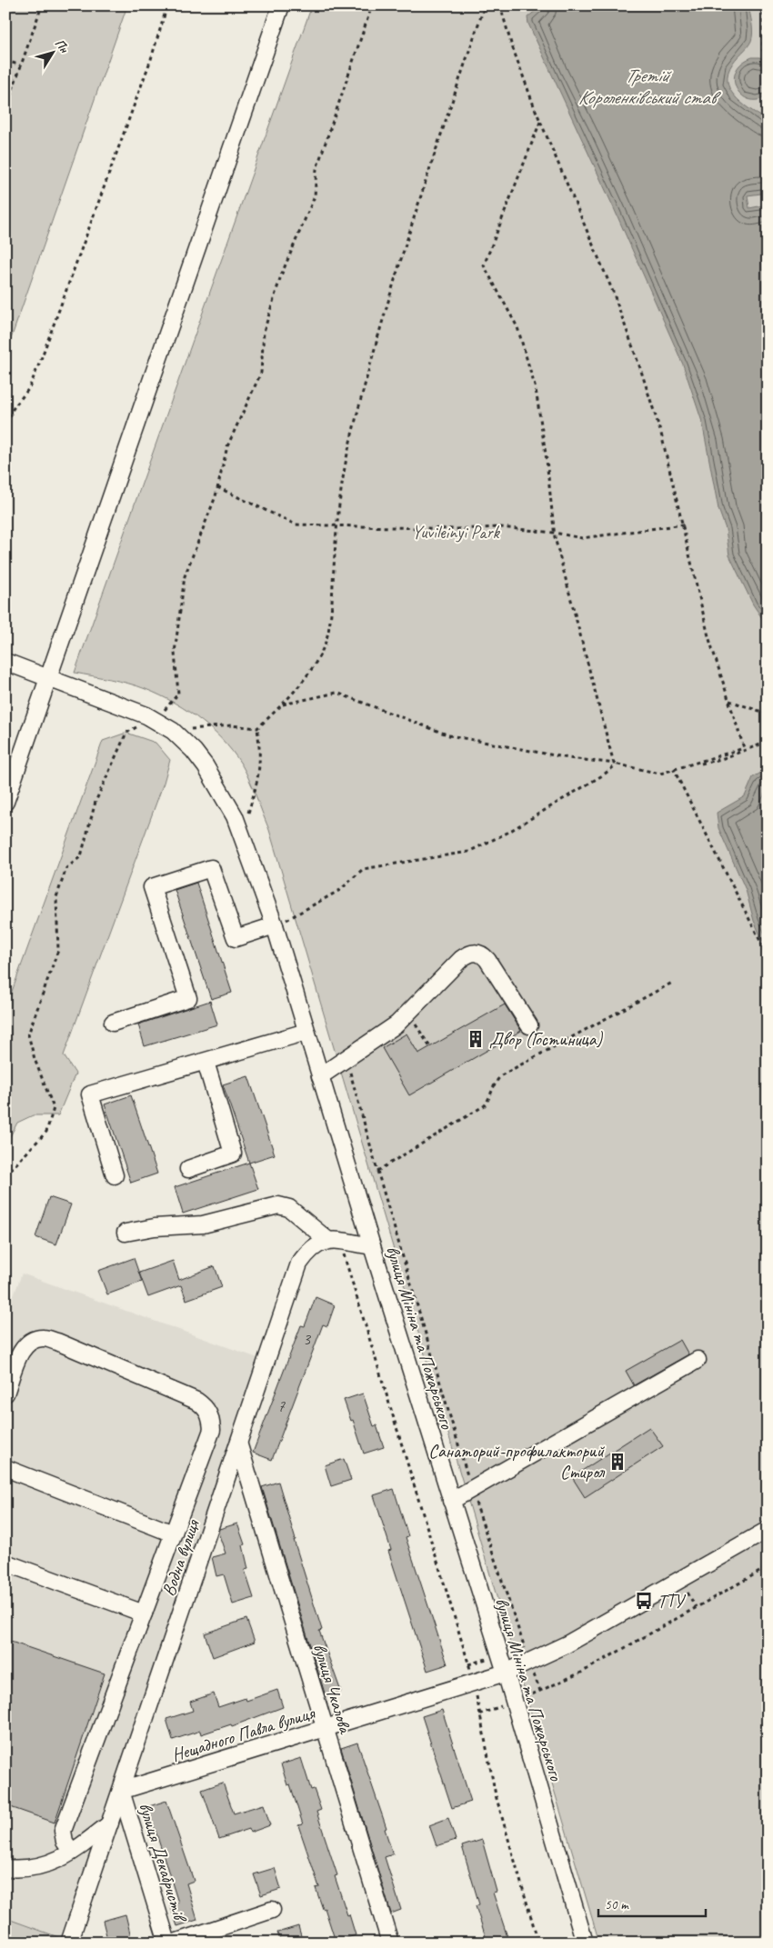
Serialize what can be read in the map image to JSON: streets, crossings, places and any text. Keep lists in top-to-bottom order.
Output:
{
  "streets": {
    "street": [
      "вулиця Мініна та Пожарського",
      "Водна вулиця",
      "вулиця Чкалова",
      "Нещадного Павла вулиця",
      "вулиця Декабристів"
    ]
  },
  "crossings": [
    ["вулиця Мініна та Пожарського", "Нещадного Павла вулиця"],
    ["Водна вулиця", "вулиця Чкалова"],
    ["Водна вулиця", "Нещадного Павла вулиця"],
    ["Водна вулиця", "вулиця Декабристів"],
    ["вулиця Чкалова", "Нещадного Павла вулиця"],
    ["Нещадного Павла вулиця", "вулиця Декабристів"]
  ],
  "water": ["Третій Короленківський став"],
  "parks": ["Yuvileinyi Park"],
  "places": {
    "building": ["Двор (Гостиница)", "Санаторий-профилакторий Стирол"],
    "bus stop": ["ТТУ"]
  },
  "house_numbers": ["3", "7"],
  "scale_bar": "50 m",
  "north": "top right"
}
